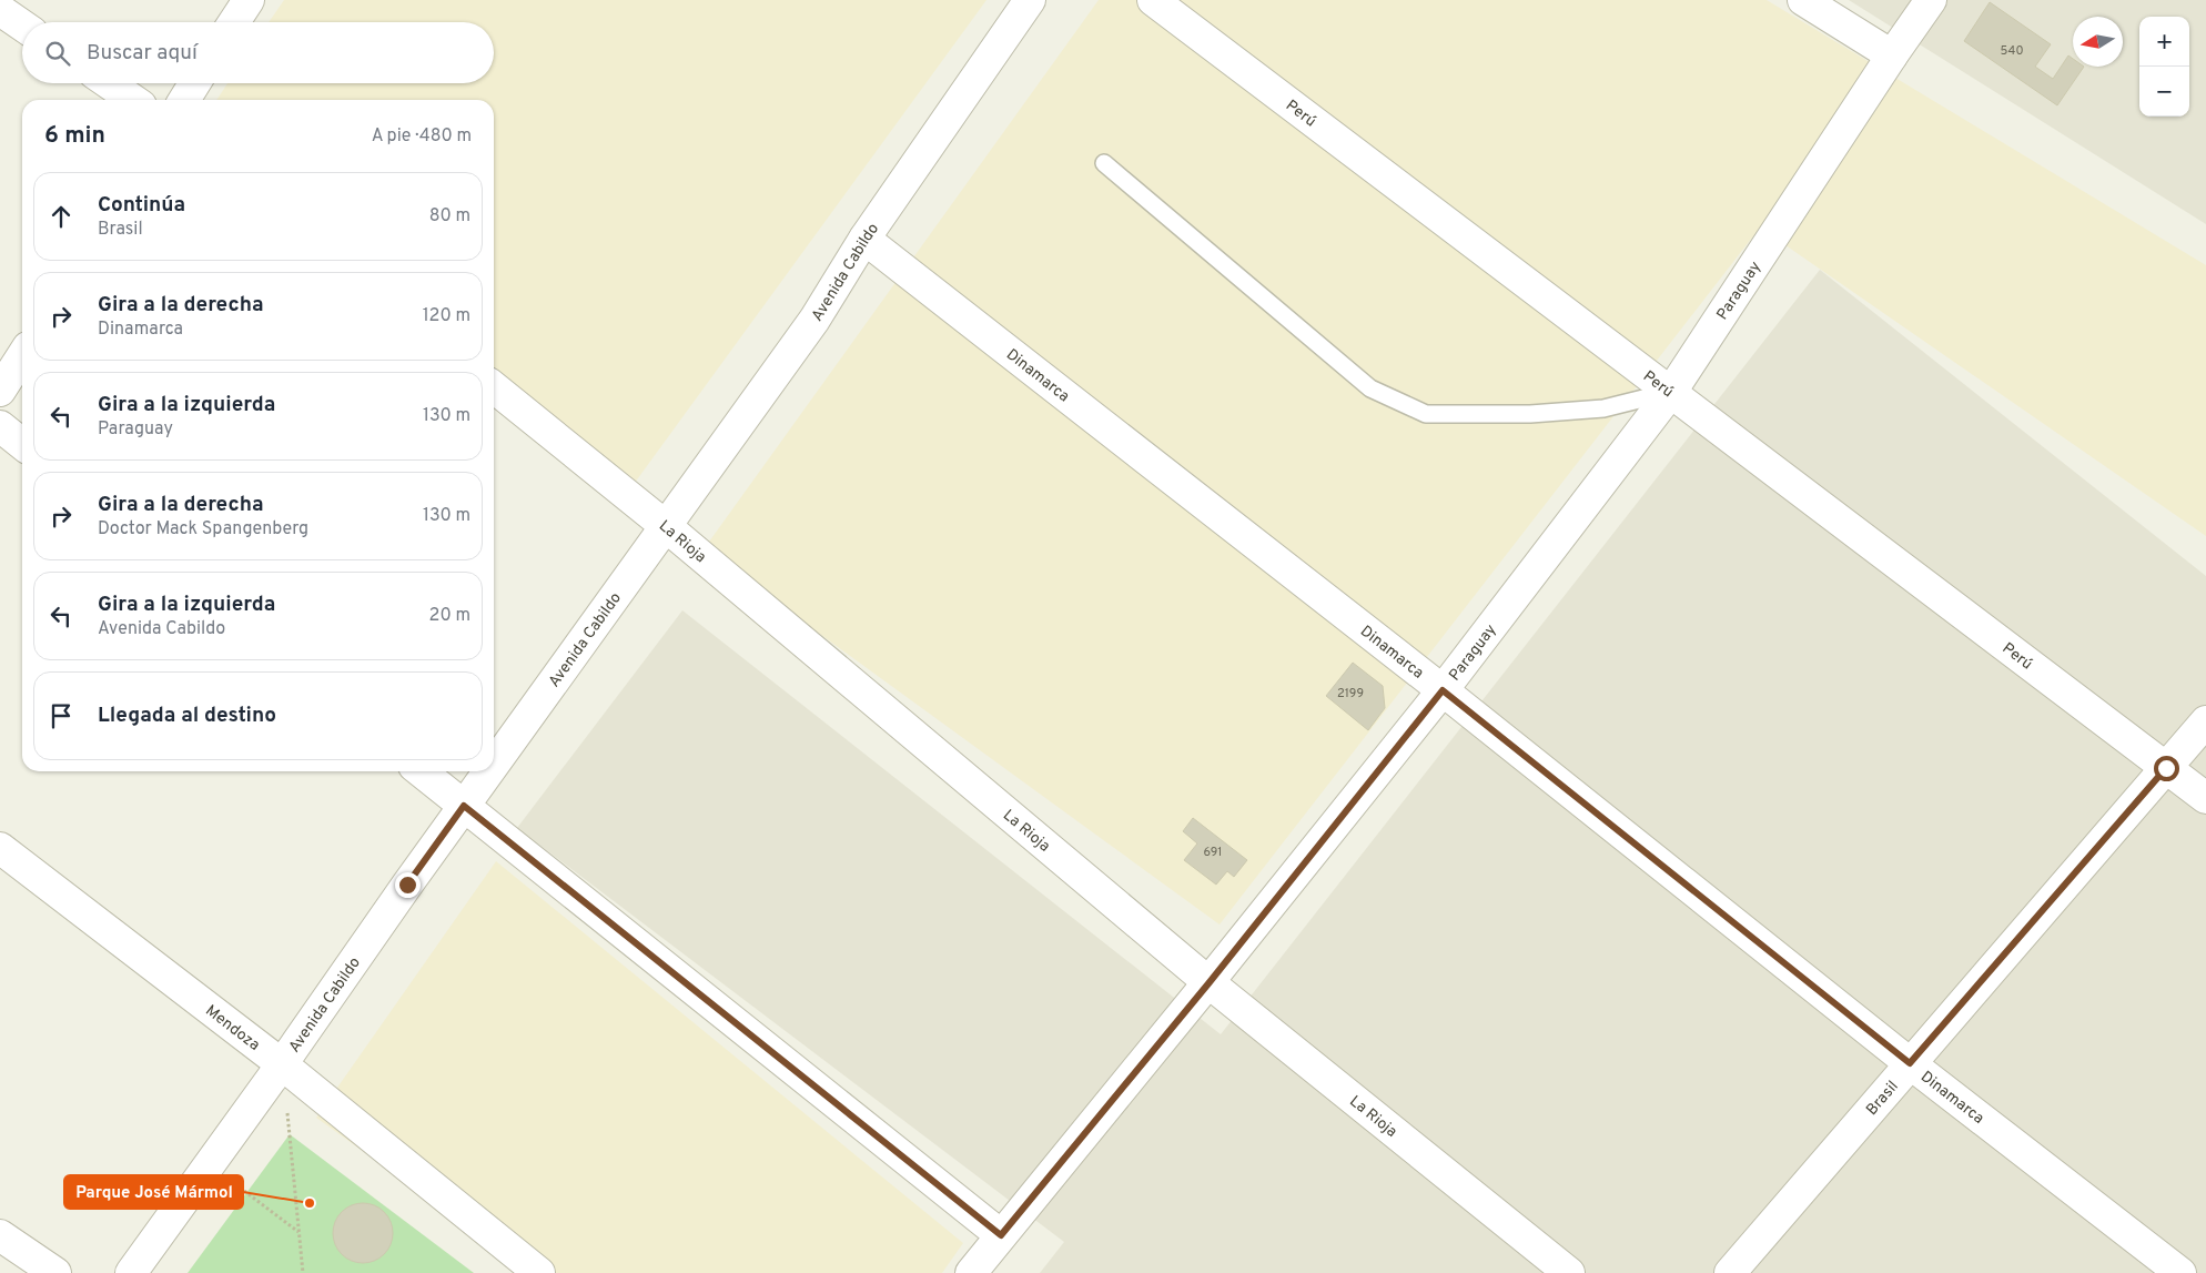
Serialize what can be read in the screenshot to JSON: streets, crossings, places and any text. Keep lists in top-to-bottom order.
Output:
{
  "streets": {
    "street": [
      "Perú",
      "Avenida Cabildo",
      "Paraguay",
      "Dinamarca",
      "La Rioja",
      "Mendoza",
      "Brasil"
    ]
  },
  "crossings": [
    ["Perú", "Paraguay"],
    ["Perú", "Brasil"],
    ["Avenida Cabildo", "Dinamarca"],
    ["Avenida Cabildo", "La Rioja"],
    ["Avenida Cabildo", "Mendoza"],
    ["Paraguay", "Dinamarca"],
    ["Paraguay", "La Rioja"],
    ["Dinamarca", "Brasil"]
  ],
  "places": ["Parque José Mármol"],
  "house_numbers": ["540", "2199", "691"],
  "north": "left",
  "page": {
    "map_buttons": ["+", "−"],
    "search": "Buscar aquí",
    "heading": ["6 min", "A pie · 480 m"],
    "list": [
      ["Continúa", "Brasil", "80 m"],
      ["Gira a la derecha", "Dinamarca", "120 m"],
      ["Gira a la izquierda", "Paraguay", "130 m"],
      ["Gira a la derecha", "Doctor Mack Spangenberg", "130 m"],
      ["Gira a la izquierda", "Avenida Cabildo", "20 m"],
      "Llegada al destino"
    ]
  }
}
